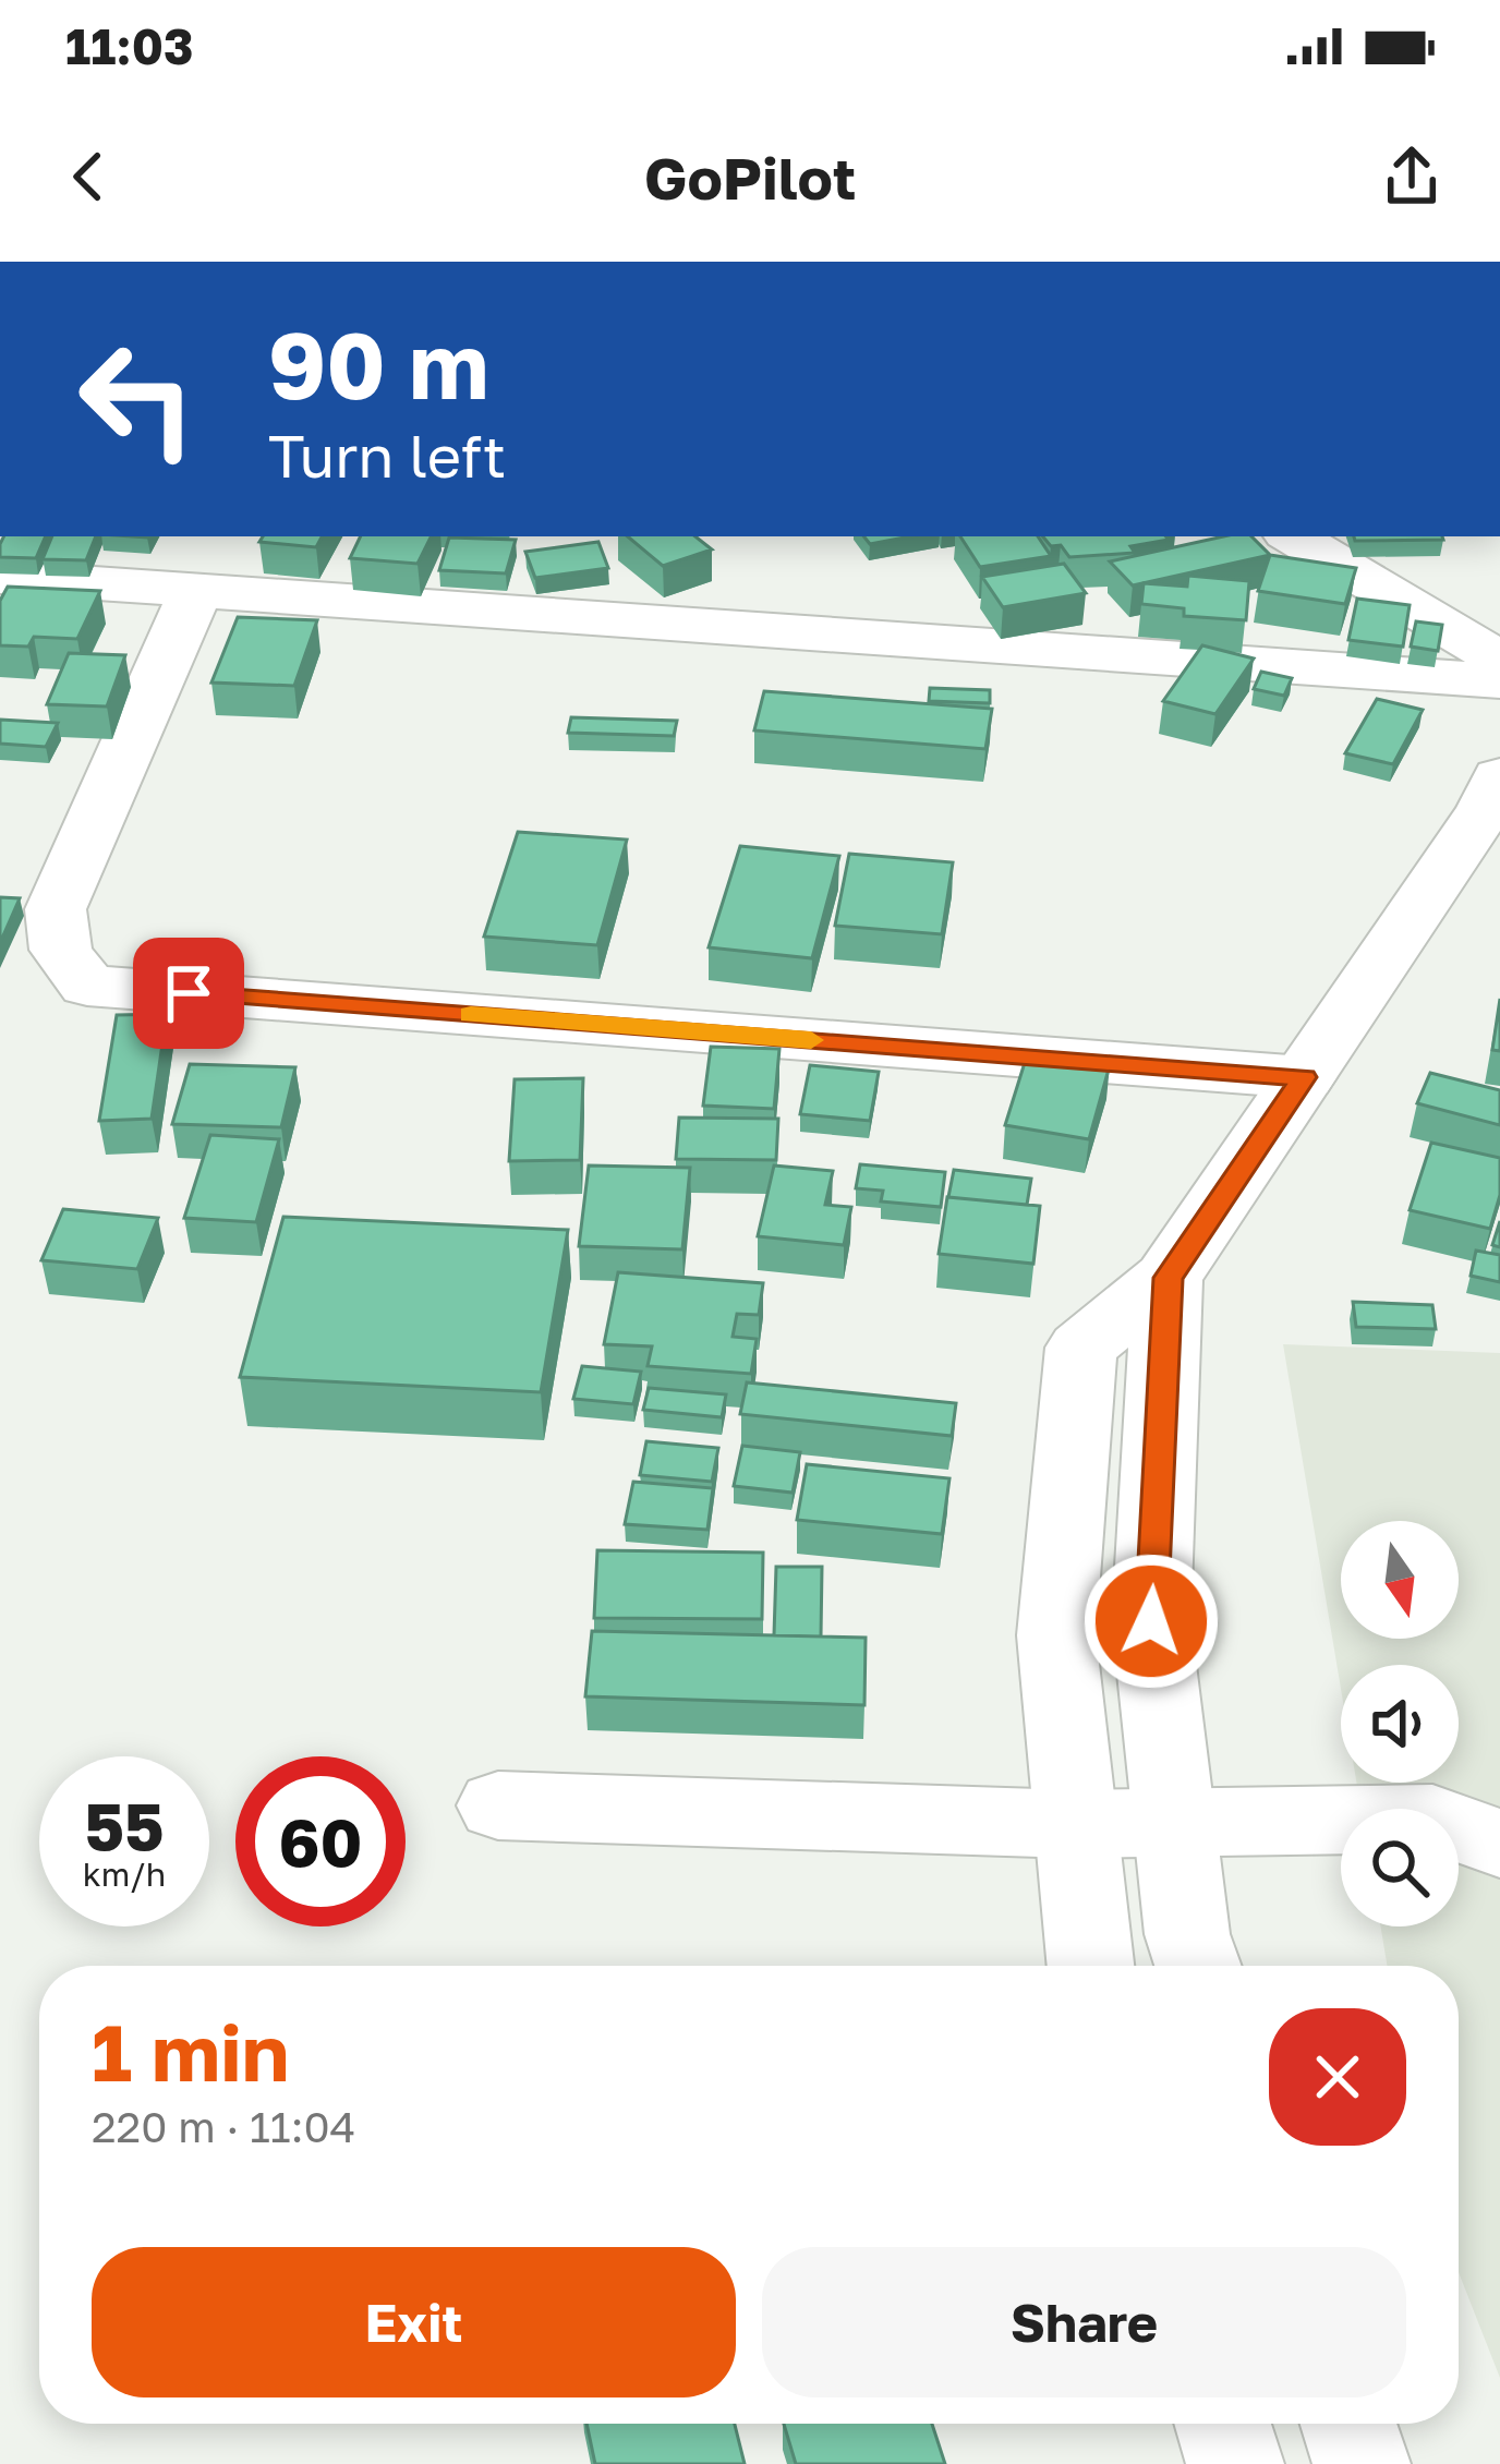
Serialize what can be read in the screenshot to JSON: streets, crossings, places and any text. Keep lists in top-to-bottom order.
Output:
{
  "north": "bottom",
  "page": {
    "status": "11:03",
    "header": "GoPilot",
    "turn": ["90 m", "Turn left"],
    "speed": "55 km/h",
    "limit": "60",
    "heading": ["1 min", "220 m · 11:04"],
    "buttons": ["Exit", "Share"]
  }
}
